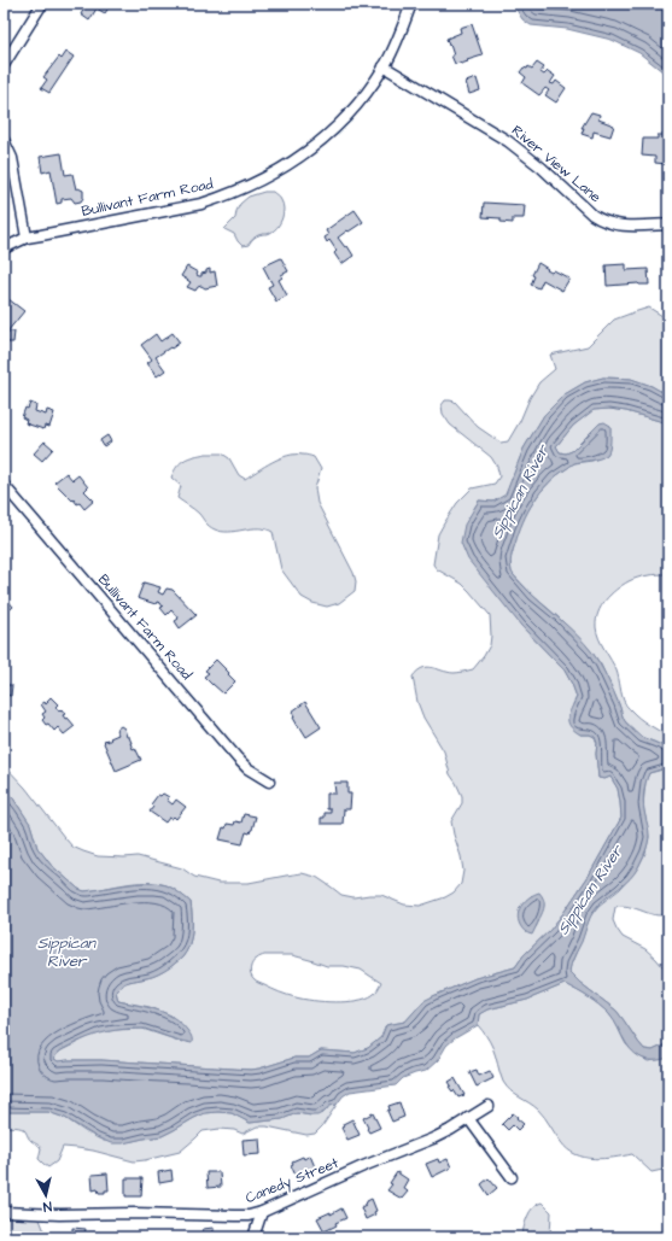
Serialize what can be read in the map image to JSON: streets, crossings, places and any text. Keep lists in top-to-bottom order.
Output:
{
  "streets": {
    "street": ["River View Lane", "Bullivant Farm Road", "Canedy Street"]
  },
  "crossings": [
    ["River View Lane", "Bullivant Farm Road"]
  ],
  "water": ["Sippican River"],
  "north": "bottom"
}
